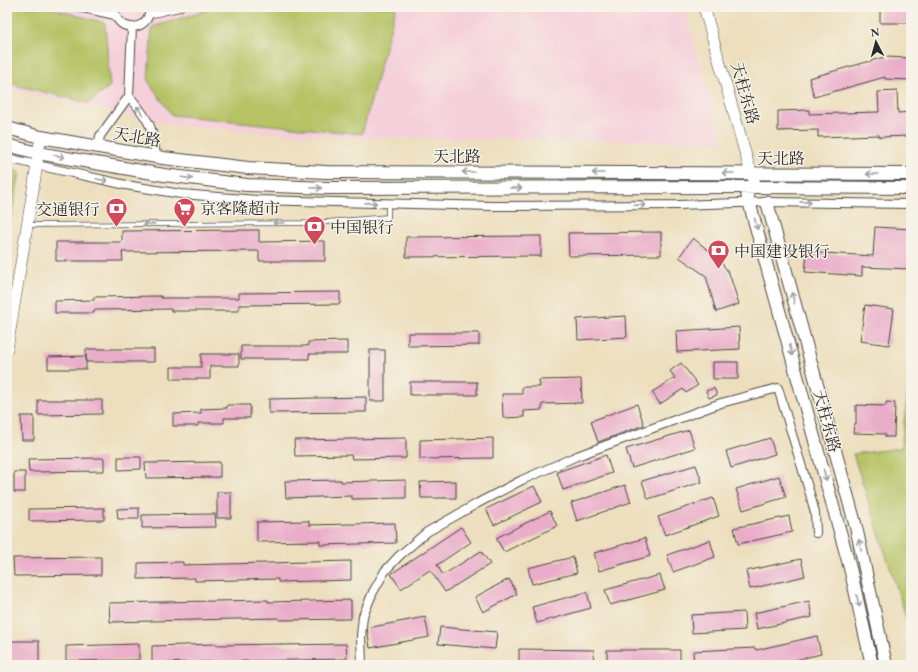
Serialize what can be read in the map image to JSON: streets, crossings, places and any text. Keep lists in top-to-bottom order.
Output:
{
  "streets": {
    "main road": ["天柱东路", "天北路"]
  },
  "crossings": [
    ["天柱东路", "天北路"]
  ],
  "places": {
    "supermarket": ["京客隆超市"],
    "bank": ["交通银行", "中国银行", "中国建设银行"]
  },
  "north": "top"
}
